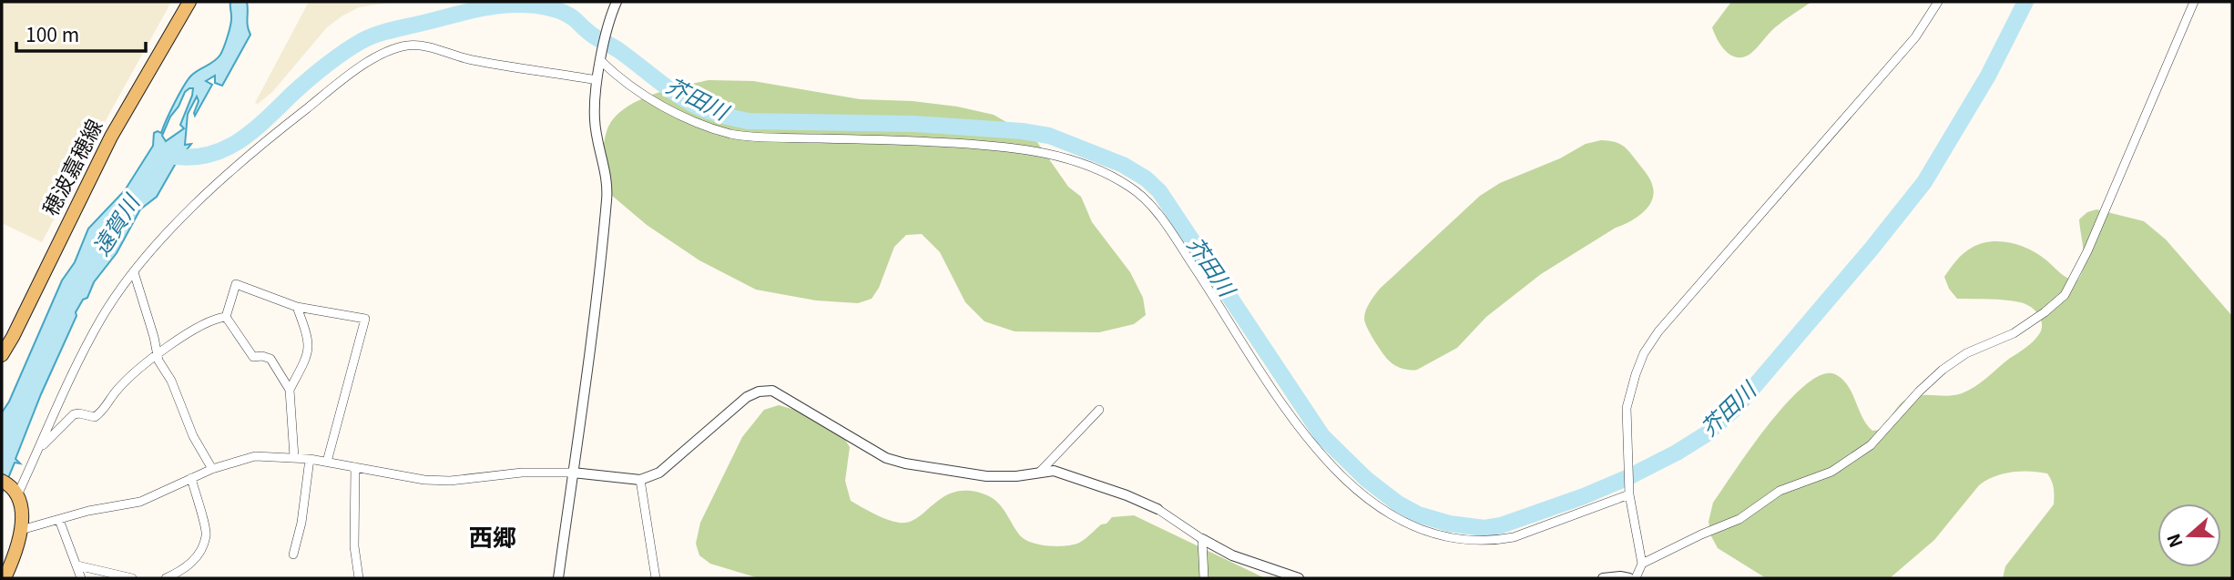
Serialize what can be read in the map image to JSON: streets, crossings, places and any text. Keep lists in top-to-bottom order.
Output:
{
  "streets": {
    "main road": ["穂波嘉穂線"]
  },
  "districts": ["西郷"],
  "water": ["芥田川", "遠賀川"],
  "scale_bar": "100 m",
  "north": "left"
}
